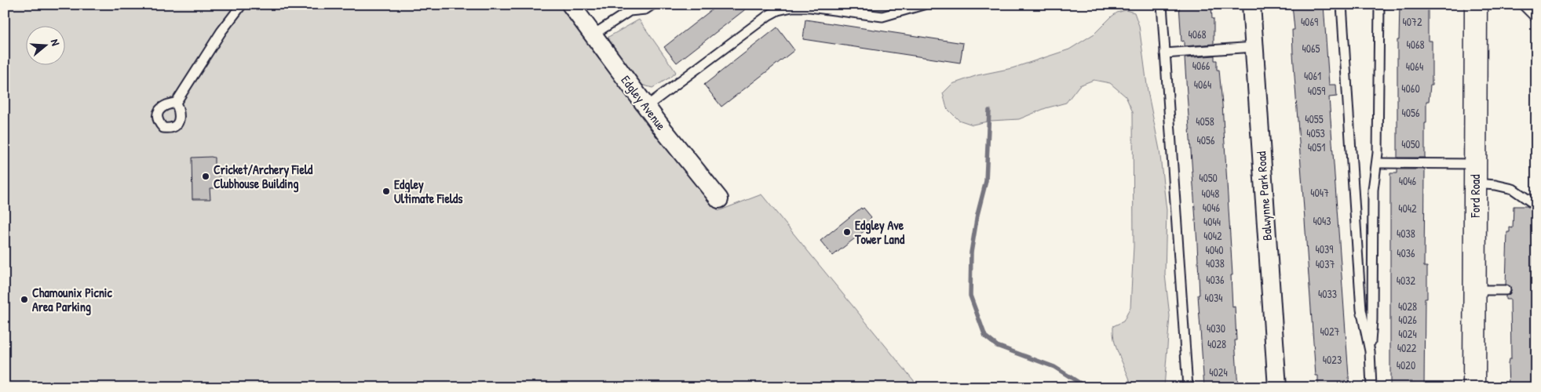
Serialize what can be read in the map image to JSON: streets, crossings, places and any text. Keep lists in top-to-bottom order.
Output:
{
  "streets": {
    "main road": ["Ford Road"],
    "street": ["Edgley Avenue", "Balwynne Park Road"]
  },
  "places": [
    "Cricket/Archery Field Clubhouse Building",
    "Edgley Ultimate Fields",
    "Edgley Ave Tower Land",
    "Chamounix Picnic Area Parking"
  ],
  "house_numbers": [
    "4069",
    "4072",
    "4068",
    "4068",
    "4065",
    "4066",
    "4064",
    "4061",
    "4064",
    "4060",
    "4059",
    "4056",
    "4055",
    "4058",
    "4053",
    "4056",
    "4050",
    "4051",
    "4050",
    "4046",
    "4047",
    "4048",
    "4046",
    "4042",
    "4043",
    "4044",
    "4038",
    "4042",
    "4039",
    "4040",
    "4036",
    "4038",
    "4037",
    "4036",
    "4032",
    "4033",
    "4034",
    "4028",
    "4026",
    "4030",
    "4027",
    "4024",
    "4028",
    "4022",
    "4023",
    "4020",
    "4024"
  ],
  "north": "right"
}
